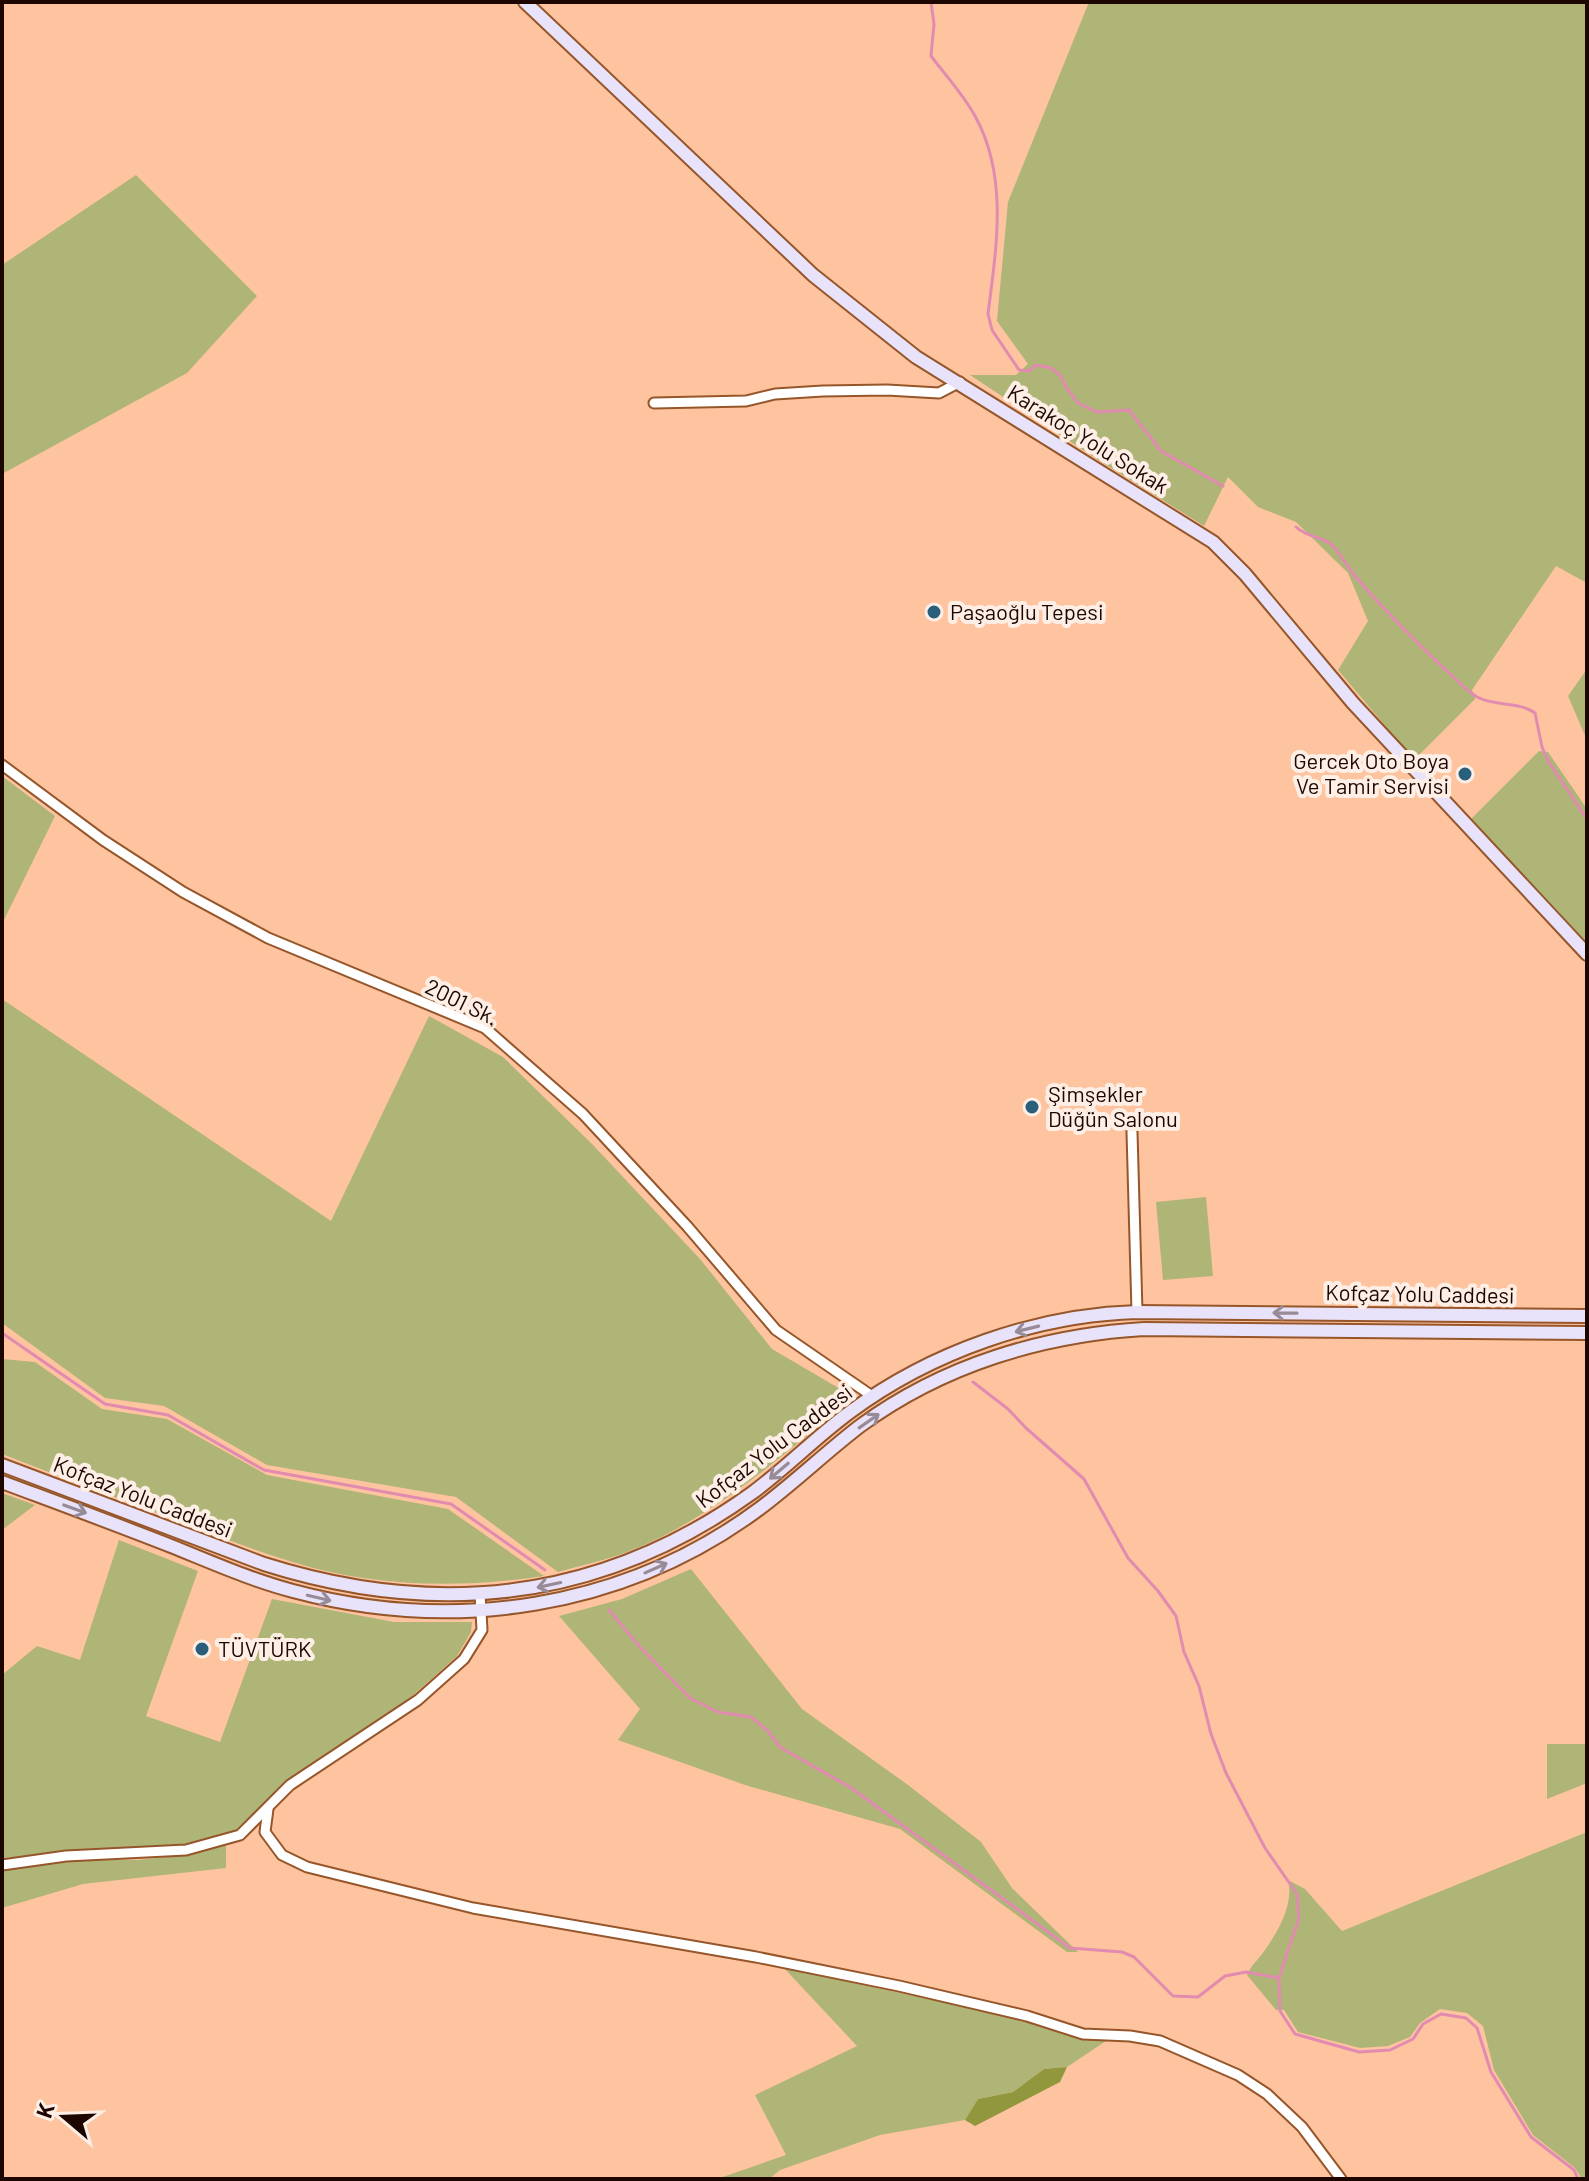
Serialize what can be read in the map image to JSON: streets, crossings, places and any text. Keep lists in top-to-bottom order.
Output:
{
  "streets": {
    "main road": ["Karakoç Yolu Sokak", "Kofçaz Yolu Caddesi"],
    "street": ["2001 Sk."]
  },
  "crossings": [
    ["2001 Sk.", "Kofçaz Yolu Caddesi"]
  ],
  "places": [
    "Paşaoğlu Tepesi",
    "Gercek Oto Boya Ve Tamir Servisi",
    "Şimşekler Düğün Salonu",
    "TÜVTÜRK"
  ],
  "north": "left"
}
